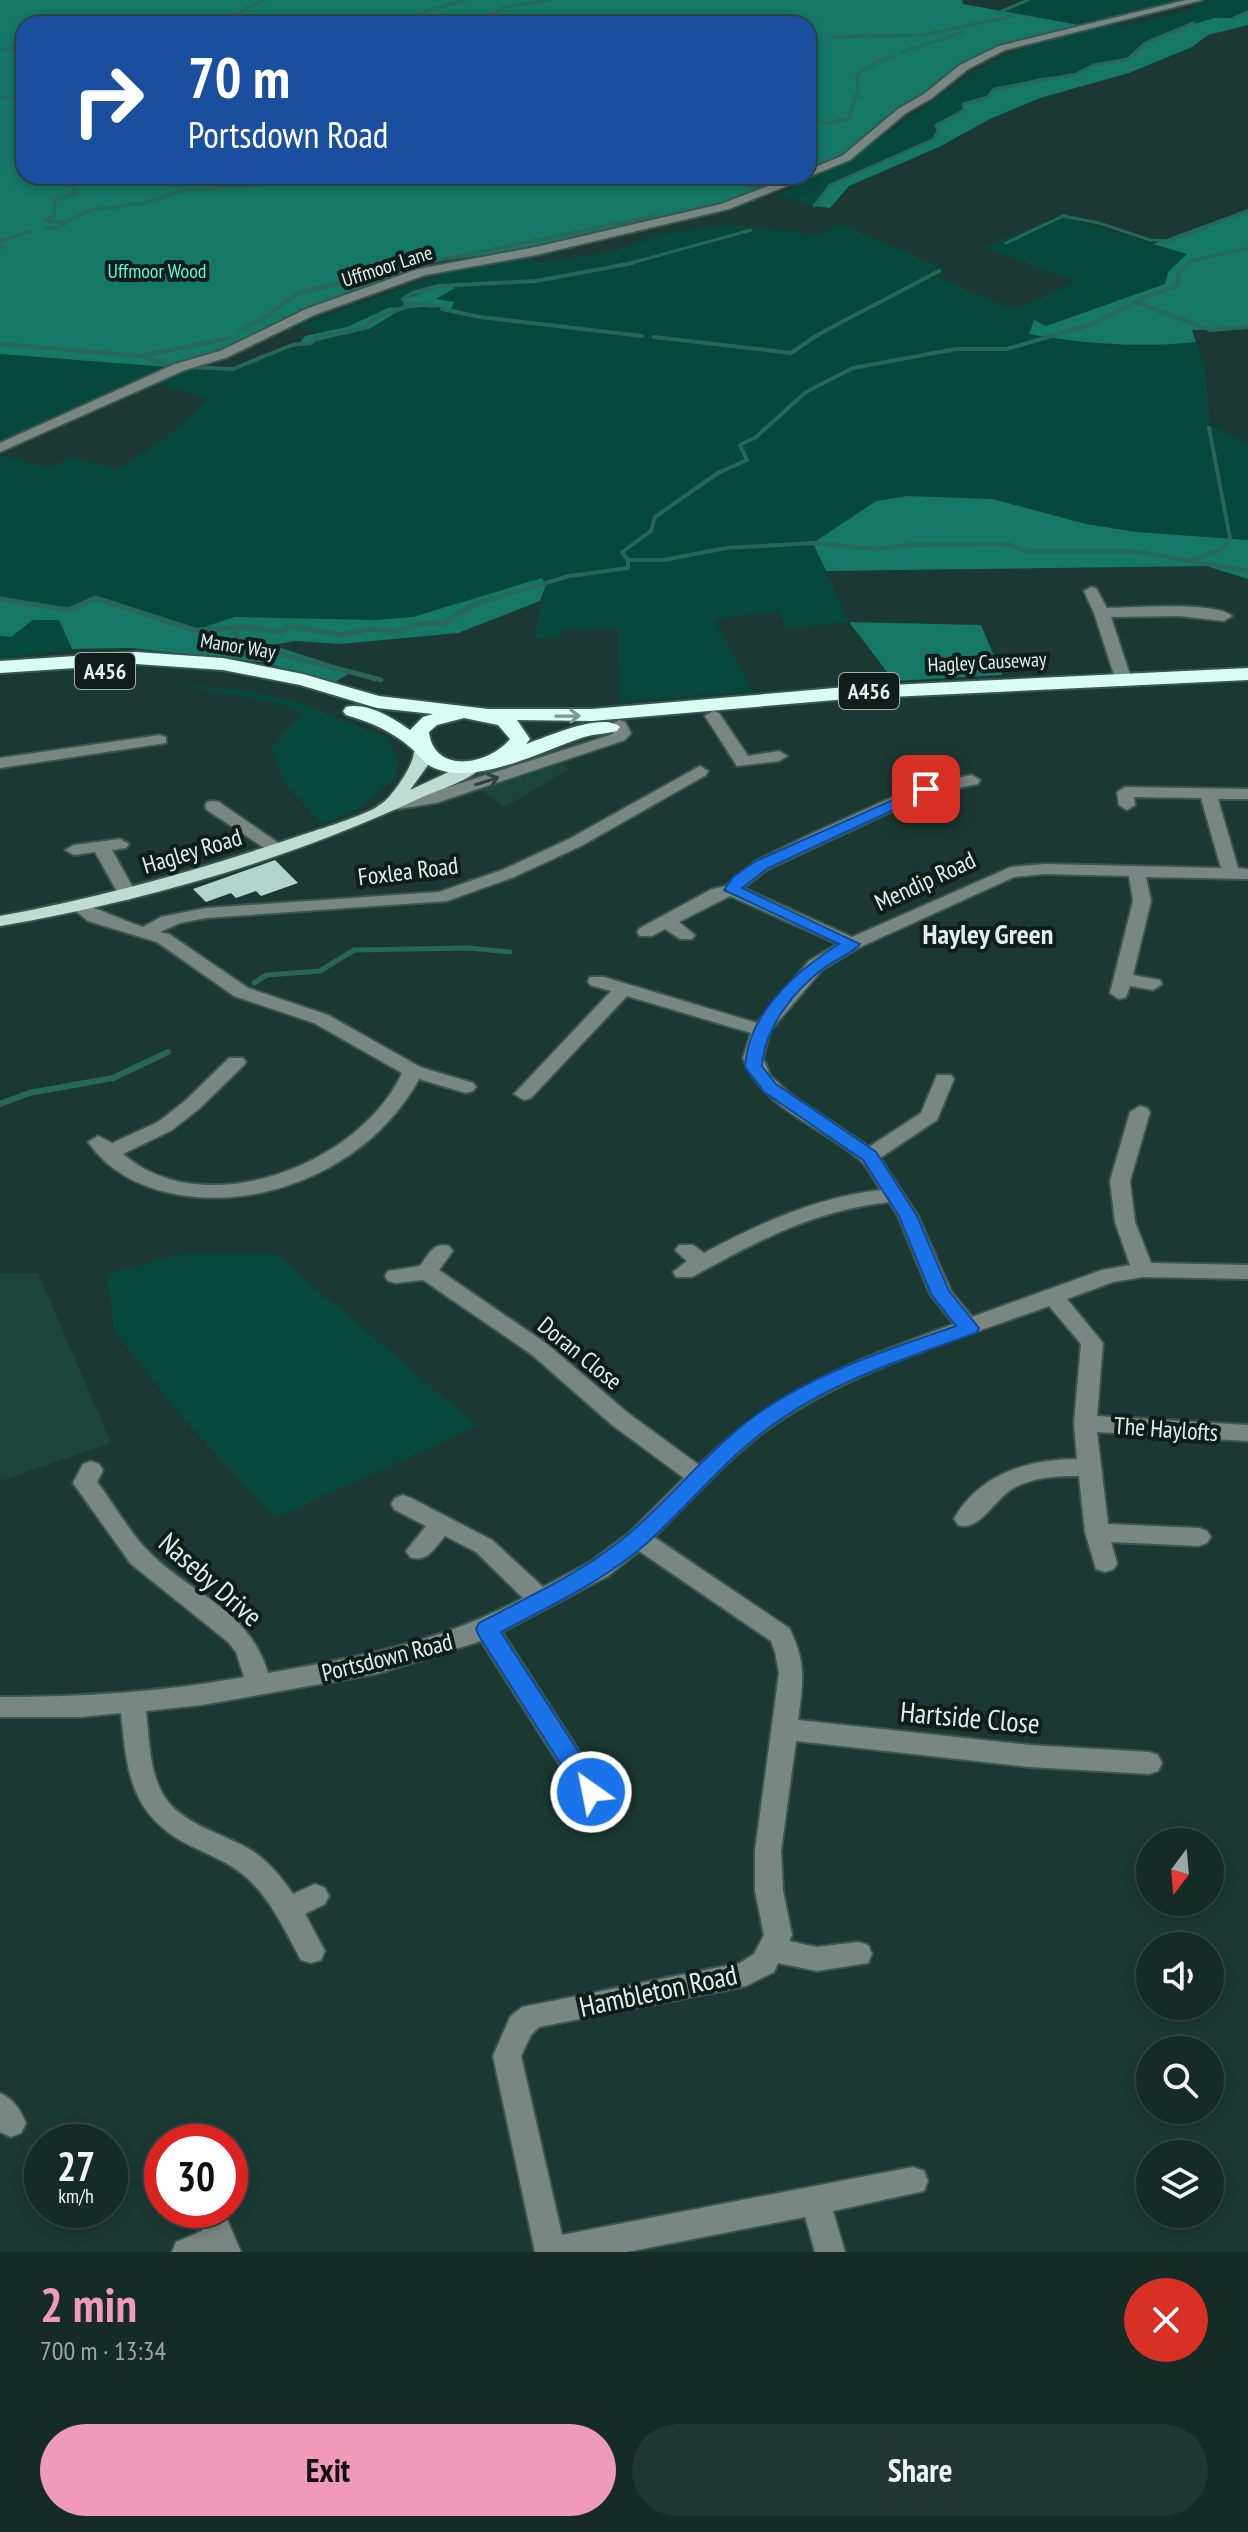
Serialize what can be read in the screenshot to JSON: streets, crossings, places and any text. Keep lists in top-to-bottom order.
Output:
{
  "streets": {
    "highway": ["Manor Way", "Hagley Causeway", "A456"],
    "main road": ["Hagley Road"],
    "street": [
      "Uffmoor Lane",
      "Foxlea Road",
      "Mendip Road",
      "Doran Close",
      "The Haylofts",
      "Naseby Drive",
      "Portsdown Road",
      "Hartside Close",
      "Hambleton Road"
    ]
  },
  "crossings": [
    ["Manor Way", "A456"],
    ["Manor Way", "Hagley Road"],
    ["Hagley Causeway", "A456"],
    ["A456", "Hagley Road"],
    ["Mendip Road", "Portsdown Road"],
    ["Doran Close", "Portsdown Road"],
    ["Naseby Drive", "Portsdown Road"]
  ],
  "districts": ["Hayley Green"],
  "parks": ["Uffmoor Wood"],
  "north": "bottom",
  "page": {
    "turn": ["70 m", "Portsdown Road"],
    "speed": "27 km/h",
    "limit": "30",
    "heading": ["2 min", "700 m · 13:34"],
    "buttons": ["Exit", "Share"]
  }
}
